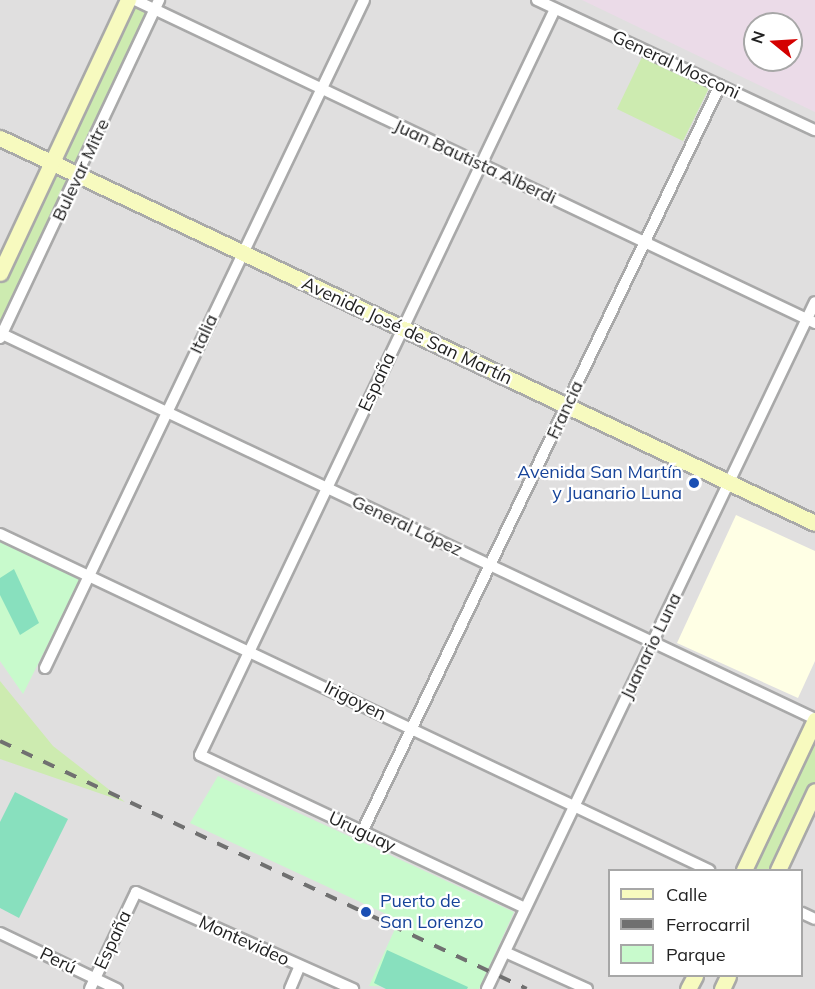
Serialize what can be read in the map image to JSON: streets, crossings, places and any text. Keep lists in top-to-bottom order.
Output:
{
  "streets": {
    "main road": ["Bulevar Mitre", "Avenida José de San Martín"],
    "street": [
      "General Mosconi",
      "Juan Bautista Alberdi",
      "Italia",
      "España",
      "Francia",
      "General López",
      "Juanario Luna",
      "Irigoyen",
      "Uruguay",
      "Montevideo",
      "Perú"
    ]
  },
  "crossings": [
    ["General Mosconi", "España"],
    ["General Mosconi", "Francia"],
    ["Juan Bautista Alberdi", "Bulevar Mitre"],
    ["Juan Bautista Alberdi", "Italia"],
    ["Juan Bautista Alberdi", "España"],
    ["Juan Bautista Alberdi", "Francia"],
    ["Juan Bautista Alberdi", "Juanario Luna"],
    ["Bulevar Mitre", "Avenida José de San Martín"],
    ["Bulevar Mitre", "General López"],
    ["Avenida José de San Martín", "Italia"],
    ["Avenida José de San Martín", "España"],
    ["Avenida José de San Martín", "Francia"],
    ["Avenida José de San Martín", "Juanario Luna"],
    ["Italia", "General López"],
    ["Italia", "Irigoyen"],
    ["España", "General López"],
    ["España", "Irigoyen"],
    ["España", "Uruguay"],
    ["España", "Montevideo"],
    ["España", "Perú"],
    ["Francia", "General López"],
    ["Francia", "Irigoyen"],
    ["Francia", "Uruguay"],
    ["General López", "Juanario Luna"],
    ["Juanario Luna", "Irigoyen"],
    ["Juanario Luna", "Uruguay"]
  ],
  "places": ["Avenida San Martín y Juanario Luna", "Puerto de San Lorenzo"],
  "legend": ["Calle", "Ferrocarril", "Parque"],
  "north": "left"
}
